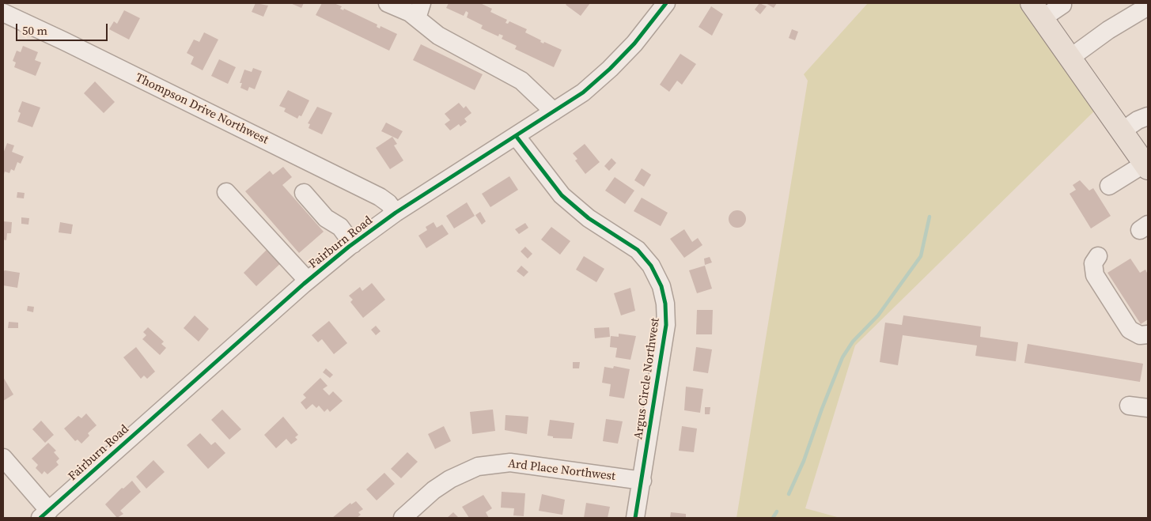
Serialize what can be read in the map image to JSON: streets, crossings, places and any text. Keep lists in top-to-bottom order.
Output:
{
  "streets": {
    "street": [
      "Thompson Drive Northwest",
      "Fairburn Road",
      "Argus Circle Northwest",
      "Ard Place Northwest"
    ]
  },
  "crossings": [
    ["Thompson Drive Northwest", "Fairburn Road"],
    ["Fairburn Road", "Argus Circle Northwest"],
    ["Argus Circle Northwest", "Ard Place Northwest"]
  ],
  "scale_bar": "50 m"
}
